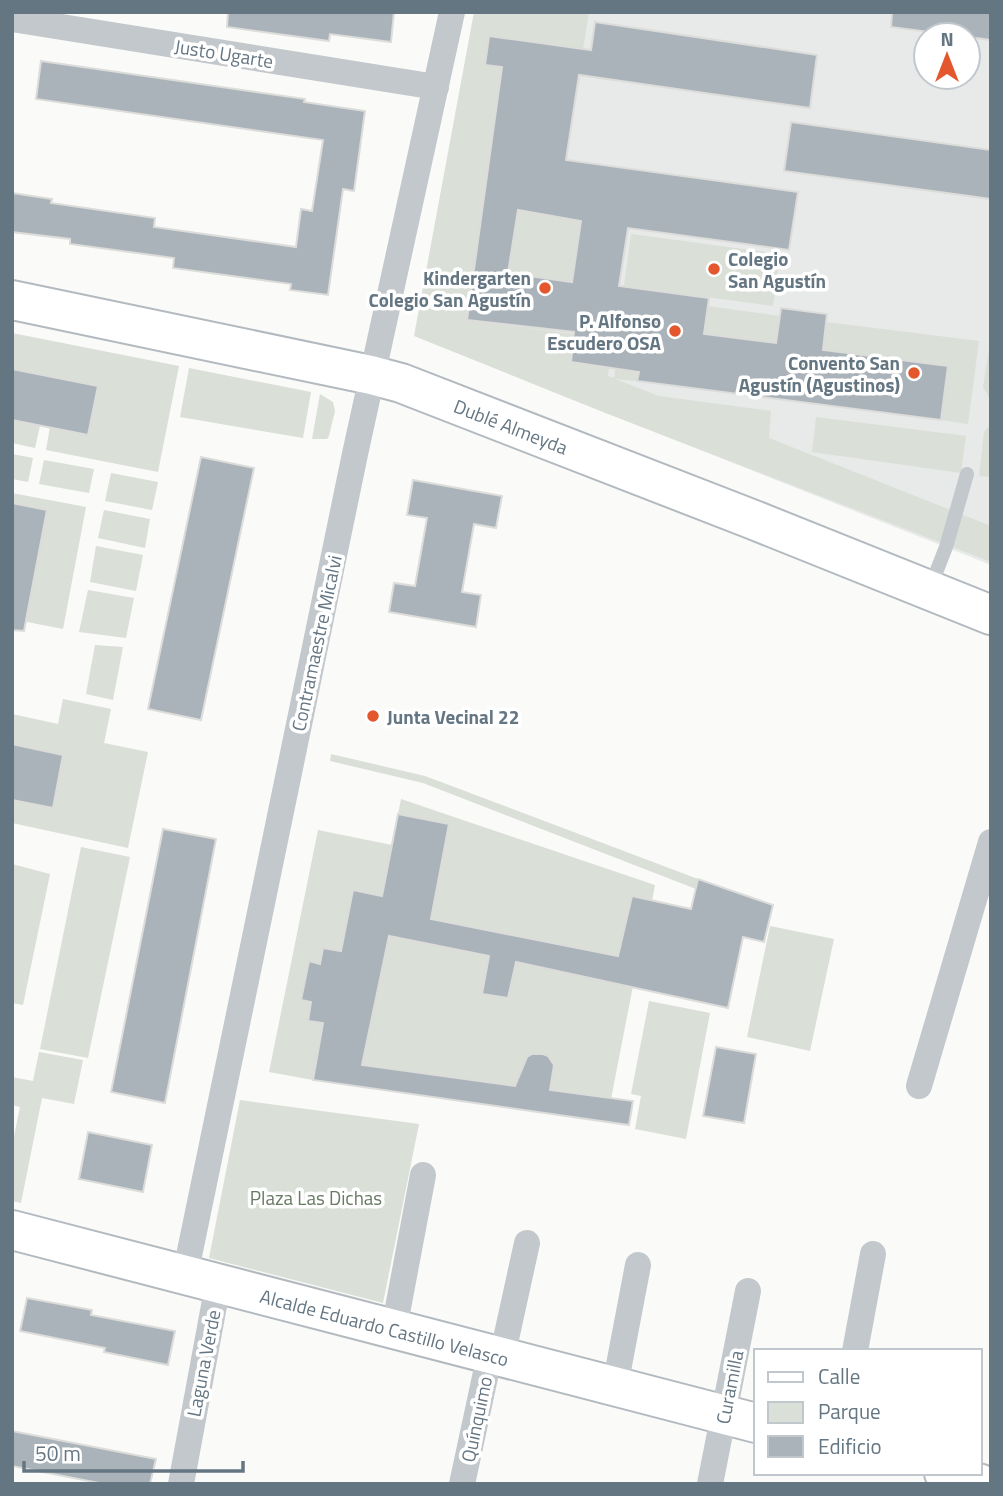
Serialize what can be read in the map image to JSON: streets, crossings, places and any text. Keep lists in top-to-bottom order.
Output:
{
  "streets": {
    "main road": ["Dublé Almeyda", "Alcalde Eduardo Castillo Velasco"],
    "street": [
      "Justo Ugarte",
      "Contramaestre Micalvi",
      "Laguna Verde",
      "Curamilla",
      "Quínquimo"
    ]
  },
  "crossings": [
    ["Justo Ugarte", "Contramaestre Micalvi"],
    ["Dublé Almeyda", "Contramaestre Micalvi"],
    ["Contramaestre Micalvi", "Alcalde Eduardo Castillo Velasco"],
    ["Contramaestre Micalvi", "Laguna Verde"],
    ["Alcalde Eduardo Castillo Velasco", "Laguna Verde"],
    ["Alcalde Eduardo Castillo Velasco", "Curamilla"],
    ["Alcalde Eduardo Castillo Velasco", "Quínquimo"]
  ],
  "parks": ["Plaza Las Dichas"],
  "places": [
    "Colegio San Agustín",
    "Kindergarten Colegio San Agustín",
    "P. Alfonso Escudero OSA",
    "Convento San Agustín (Agustinos)",
    "Junta Vecinal 22"
  ],
  "legend": ["Calle", "Parque", "Edificio"],
  "scale_bar": "50 m",
  "north": "top"
}
